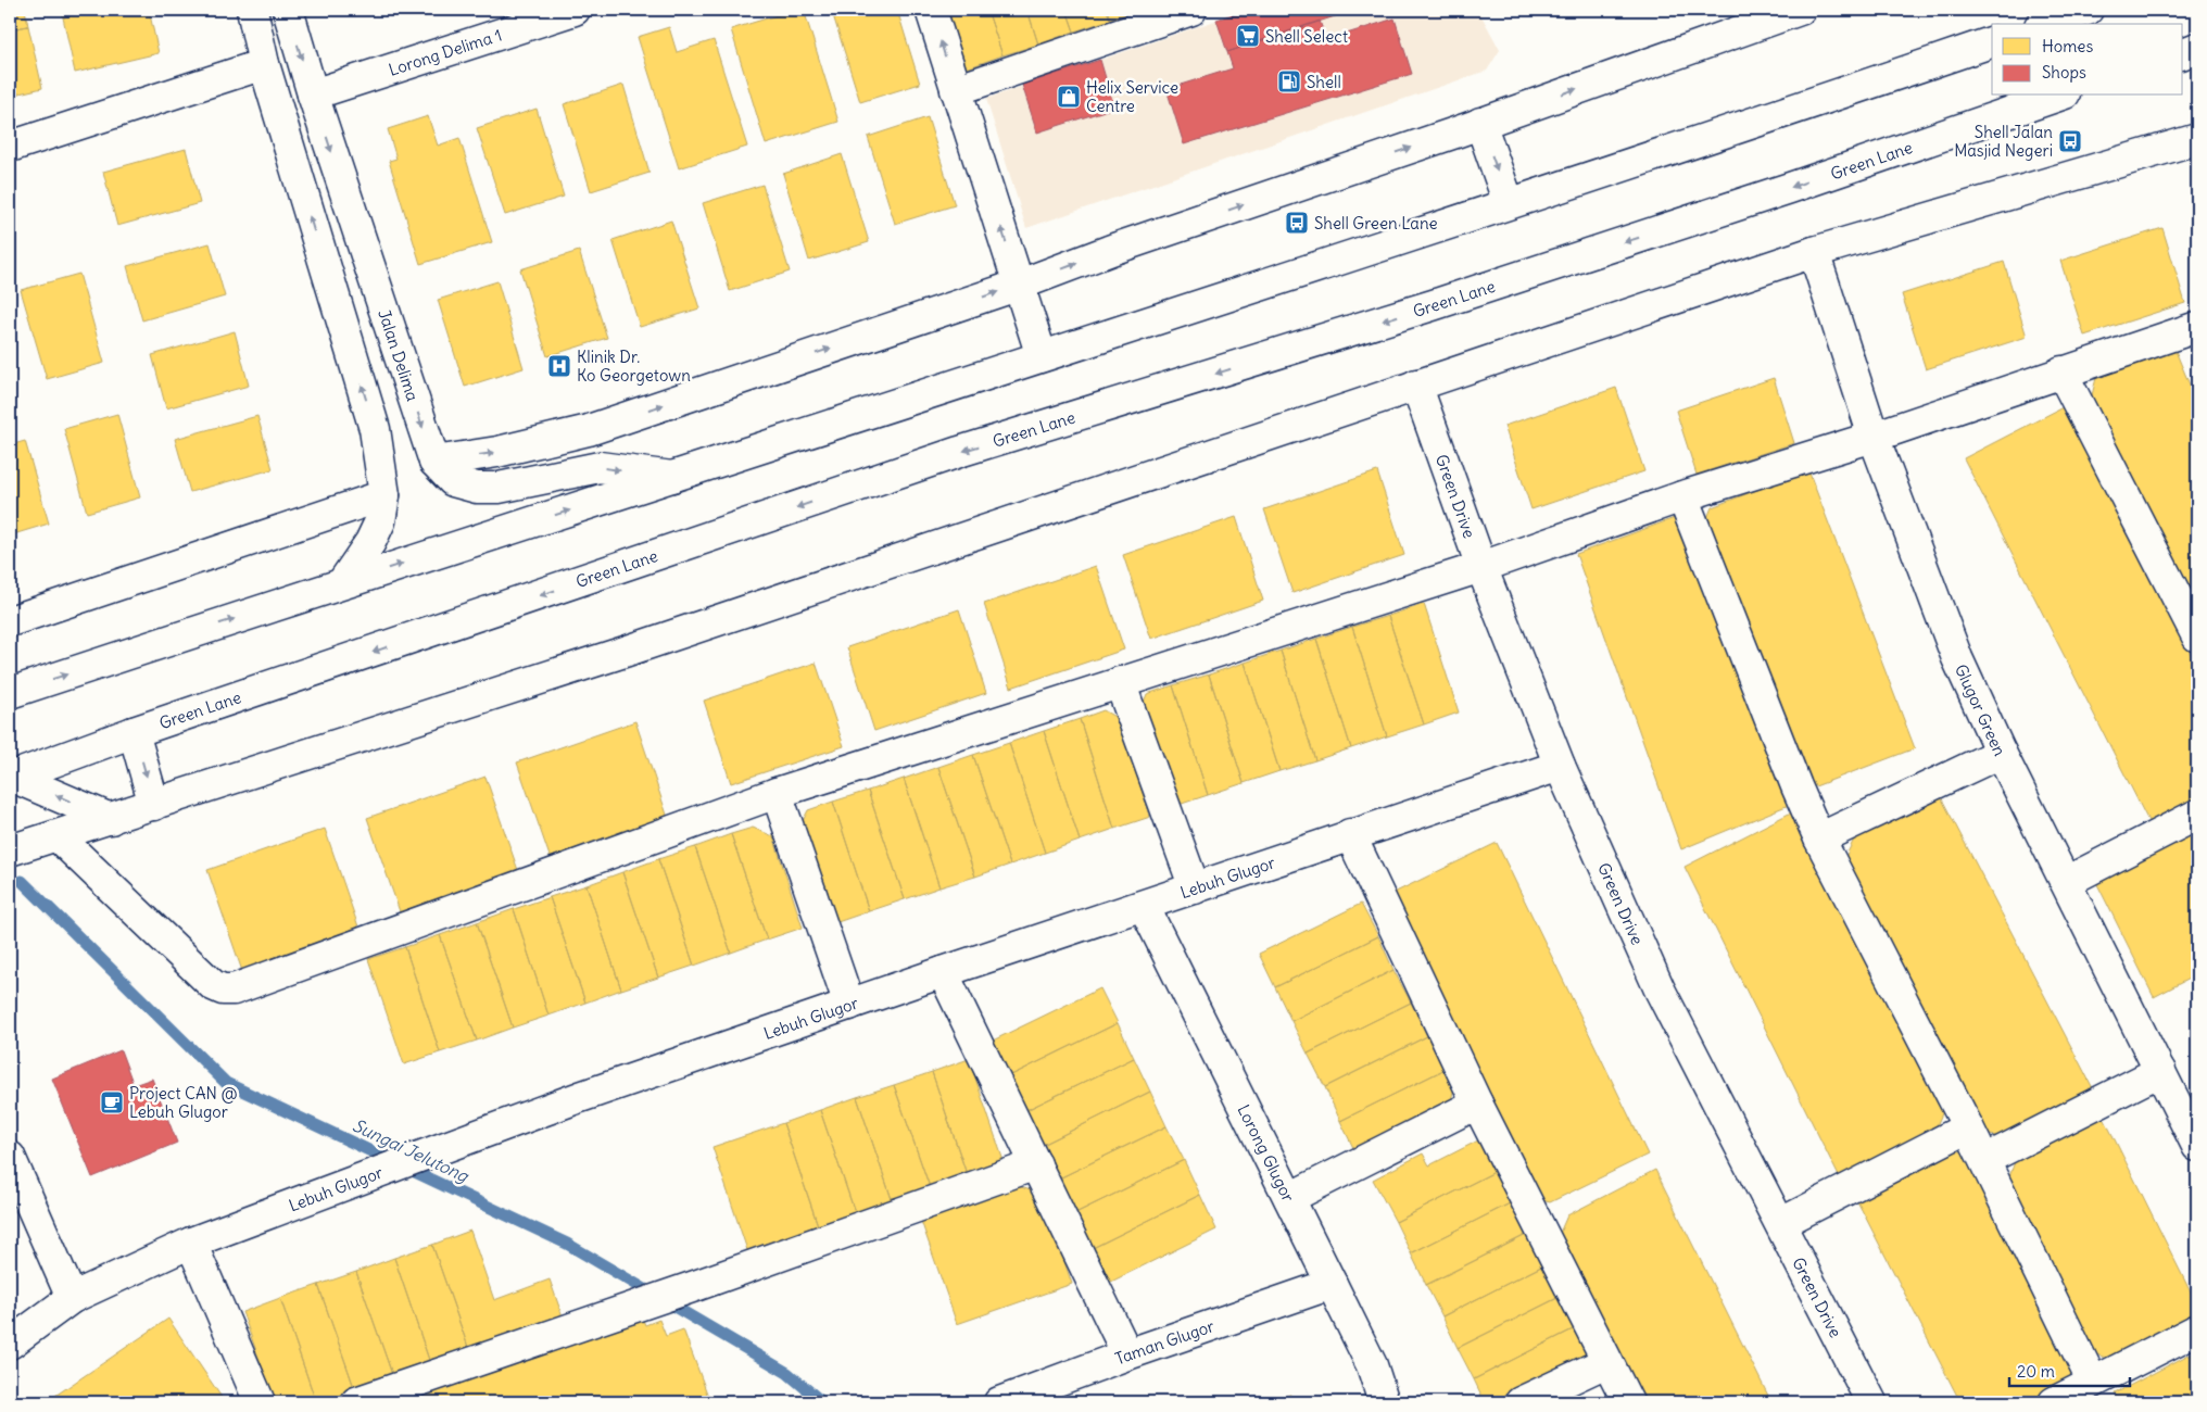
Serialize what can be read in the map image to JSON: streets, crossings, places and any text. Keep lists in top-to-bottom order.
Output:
{
  "streets": {
    "main road": [
      "Lorong Delima 1",
      "Green Lane",
      "Jalan Delima",
      "Green Drive",
      "Glugor Green",
      "Lebuh Glugor",
      "Lorong Glugor",
      "Taman Glugor"
    ]
  },
  "crossings": [
    ["Lorong Delima 1", "Jalan Delima"],
    ["Green Drive", "Lebuh Glugor"],
    ["Lebuh Glugor", "Lorong Glugor"],
    ["Lorong Glugor", "Taman Glugor"]
  ],
  "water": ["Sungai Jelutong"],
  "places": {
    "supermarket": ["Shell Select"],
    "fuel station": ["Shell"],
    "shop": ["Helix Service Centre"],
    "bus stop": ["Shell Jalan Masjid Negeri", "Shell Green Lane"],
    "hospital": ["Klinik Dr. Ko Georgetown"],
    "cafe": ["Project CAN @ Lebuh Glugor"]
  },
  "legend": ["Homes", "Shops"],
  "scale_bar": "20 m"
}
